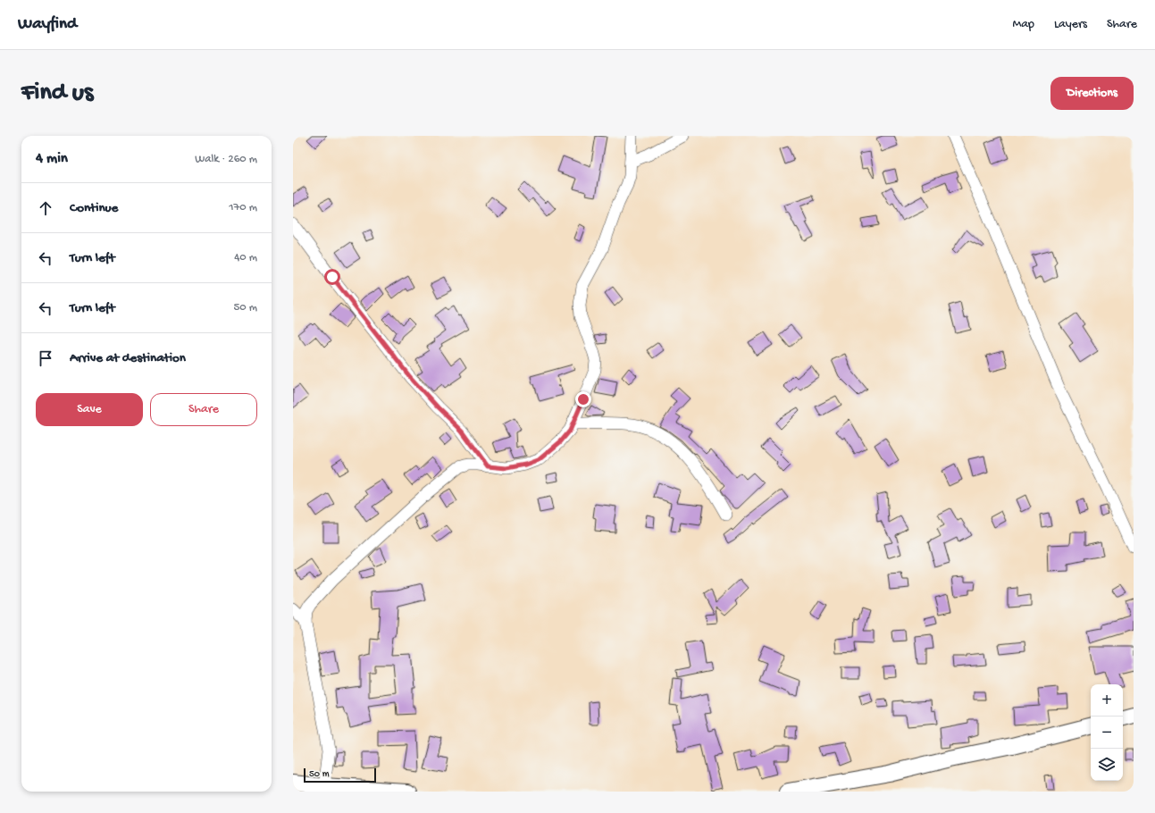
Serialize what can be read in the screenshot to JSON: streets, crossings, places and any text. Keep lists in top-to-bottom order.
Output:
{
  "scale_bar": "50 m",
  "page": {
    "header": "Wayfind",
    "nav": ["Map", "Layers", "Share"],
    "buttons": [
      "Directions",
      ["Save", "Share"]
    ],
    "title": "Find us",
    "heading": ["4 min", "Walk · 260 m"],
    "list": [
      ["Continue", "170 m"],
      ["Turn left", "40 m"],
      ["Turn left", "50 m"],
      "Arrive at destination"
    ],
    "map_buttons": ["+", "−"],
    "scale": "50 m"
  }
}
